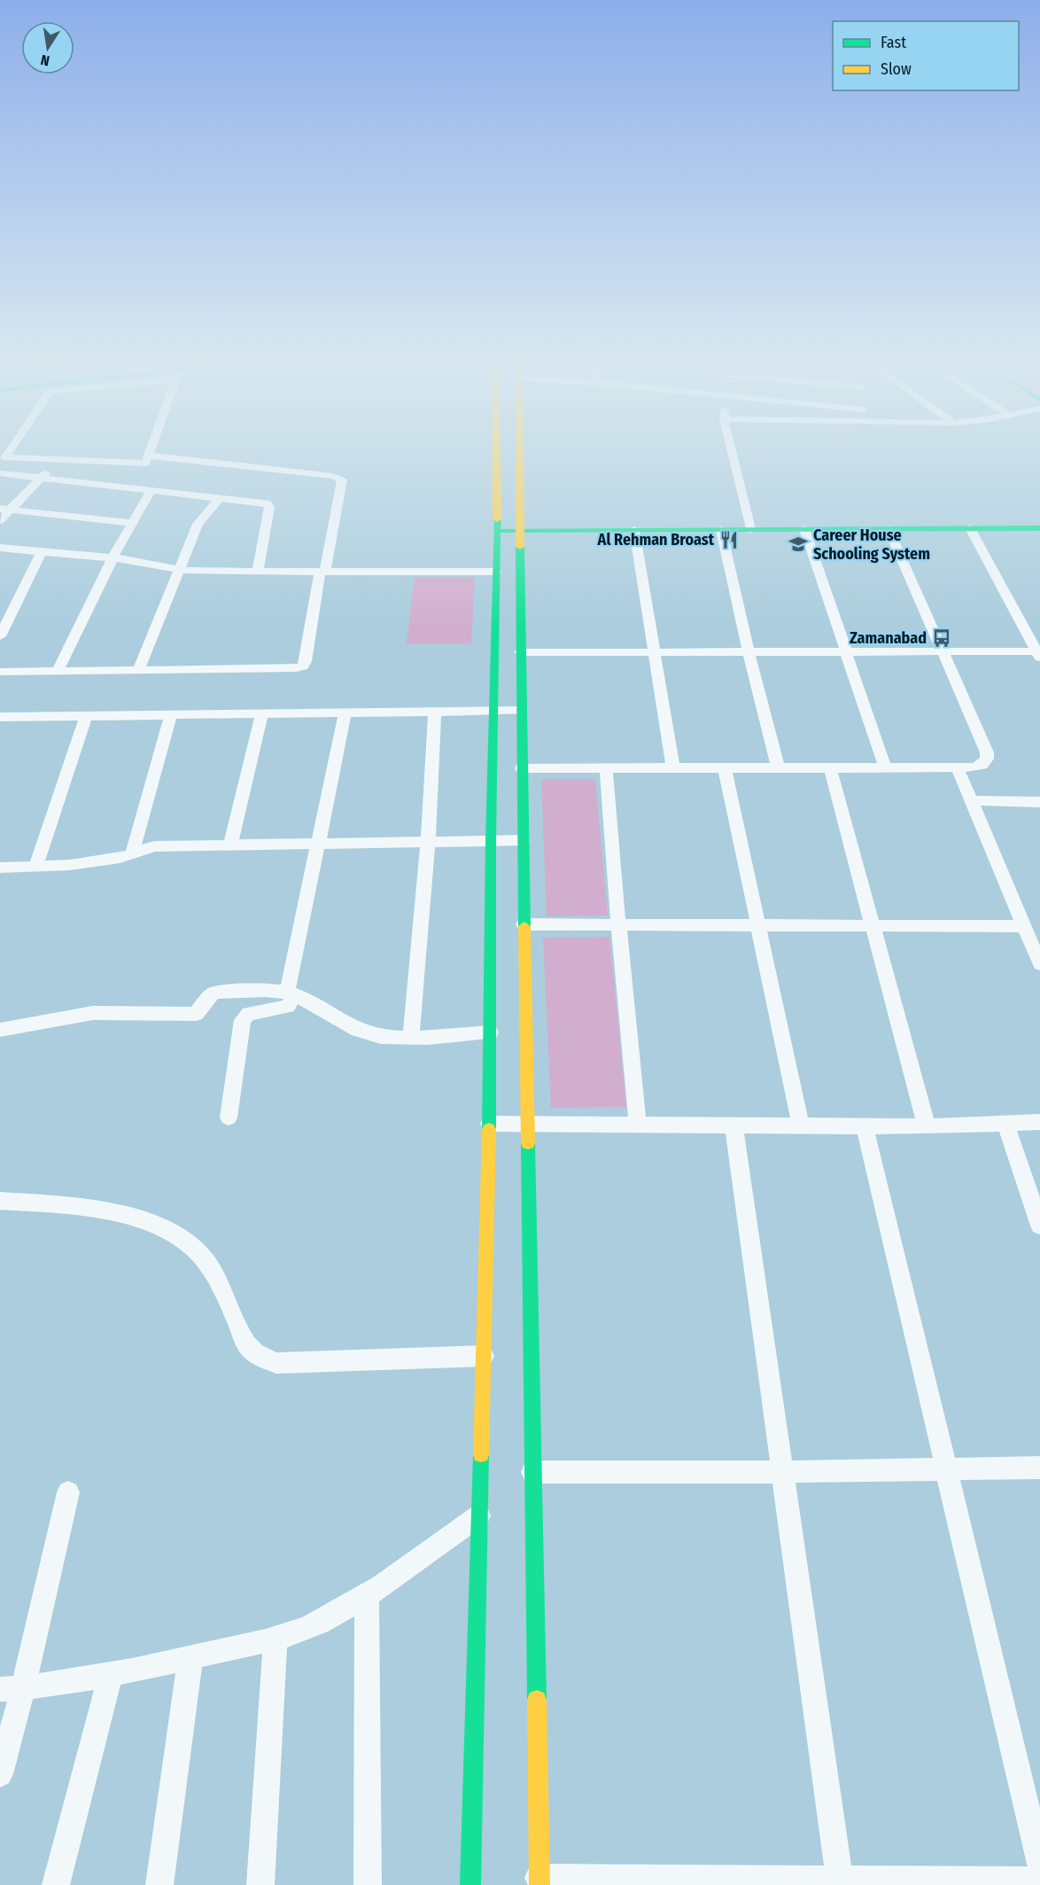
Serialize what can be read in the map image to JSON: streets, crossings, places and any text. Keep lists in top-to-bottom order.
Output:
{
  "places": {
    "restaurant": ["Al Rehman Broast"],
    "school or university": ["Career House Schooling System"],
    "bus stop": ["Zamanabad"]
  },
  "legend": ["Fast", "Slow"],
  "north": "bottom"
}
